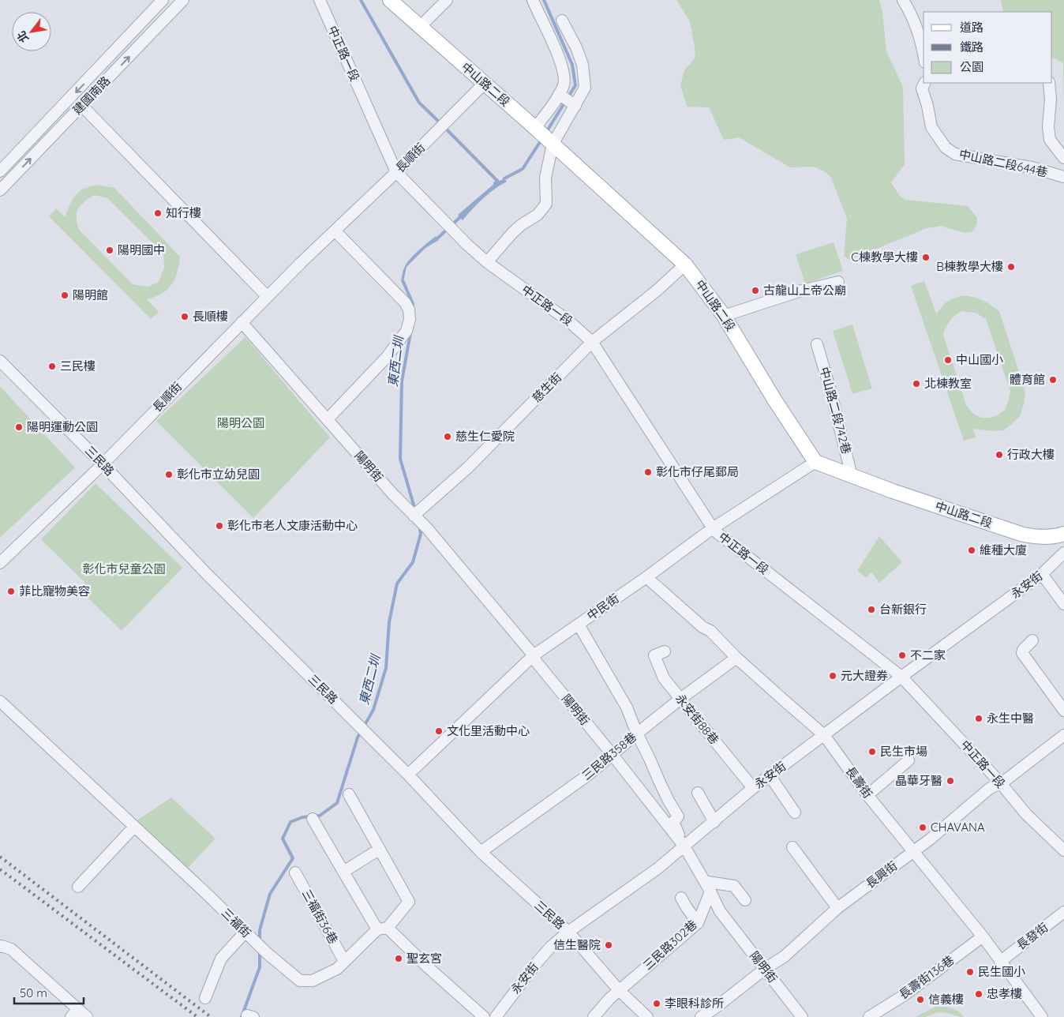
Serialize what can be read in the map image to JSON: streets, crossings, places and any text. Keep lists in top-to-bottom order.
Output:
{
  "streets": {
    "main road": ["中山路二段"],
    "street": [
      "中正路一段",
      "建國南路",
      "長順街",
      "中山路二段644巷",
      "慈生街",
      "中山路二段742巷",
      "三民路",
      "陽明街",
      "永安街",
      "中民街",
      "永安街88巷",
      "三民路358巷",
      "長壽街",
      "長興街",
      "三福街36巷",
      "三福街",
      "長發街",
      "三民路302巷",
      "長壽街136巷"
    ]
  },
  "crossings": [
    ["中正路一段", "長順街"],
    ["中正路一段", "慈生街"],
    ["中正路一段", "永安街"],
    ["中正路一段", "中民街"],
    ["中正路一段", "長興街"],
    ["中山路二段", "長順街"],
    ["中山路二段", "慈生街"],
    ["中山路二段", "中山路二段742巷"],
    ["中山路二段", "中民街"],
    ["長順街", "三民路"],
    ["長順街", "陽明街"],
    ["慈生街", "陽明街"],
    ["三民路", "永安街"],
    ["三民路", "中民街"],
    ["三民路", "三民路358巷"],
    ["三民路", "三民路302巷"],
    ["陽明街", "永安街"],
    ["陽明街", "中民街"],
    ["陽明街", "三民路358巷"],
    ["陽明街", "長興街"],
    ["陽明街", "三民路302巷"],
    ["永安街", "永安街88巷"],
    ["永安街", "長壽街"],
    ["中民街", "長壽街"],
    ["永安街88巷", "三民路358巷"],
    ["三民路358巷", "長壽街"],
    ["長壽街", "長興街"],
    ["長壽街", "長發街"],
    ["長壽街", "長壽街136巷"],
    ["三福街36巷", "三福街"]
  ],
  "water": ["東西二圳"],
  "parks": ["陽明公園", "彰化市兒童公園"],
  "places": [
    "知行樓",
    "陽明國中",
    "C棟教學大樓",
    "B棟教學大樓",
    "古龍山上帝公廟",
    "陽明館",
    "長順樓",
    "中山國小",
    "三民樓",
    "體育館",
    "北棟教室",
    "陽明運動公園",
    "慈生仁愛院",
    "行政大樓",
    "彰化市仔尾郵局",
    "彰化市立幼兒園",
    "彰化市老人文康活動中心",
    "維種大廈",
    "菲比寵物美容",
    "台新銀行",
    "不二家",
    "元大證券",
    "永生中醫",
    "文化里活動中心",
    "民生市場",
    "晶華牙醫",
    "CHAVANA",
    "信生醫院",
    "聖玄宮",
    "民生國小",
    "忠孝樓",
    "信義樓",
    "李眼科診所"
  ],
  "legend": ["道路", "鐵路", "公園"],
  "scale_bar": "50 m",
  "north": "bottom left"
}
